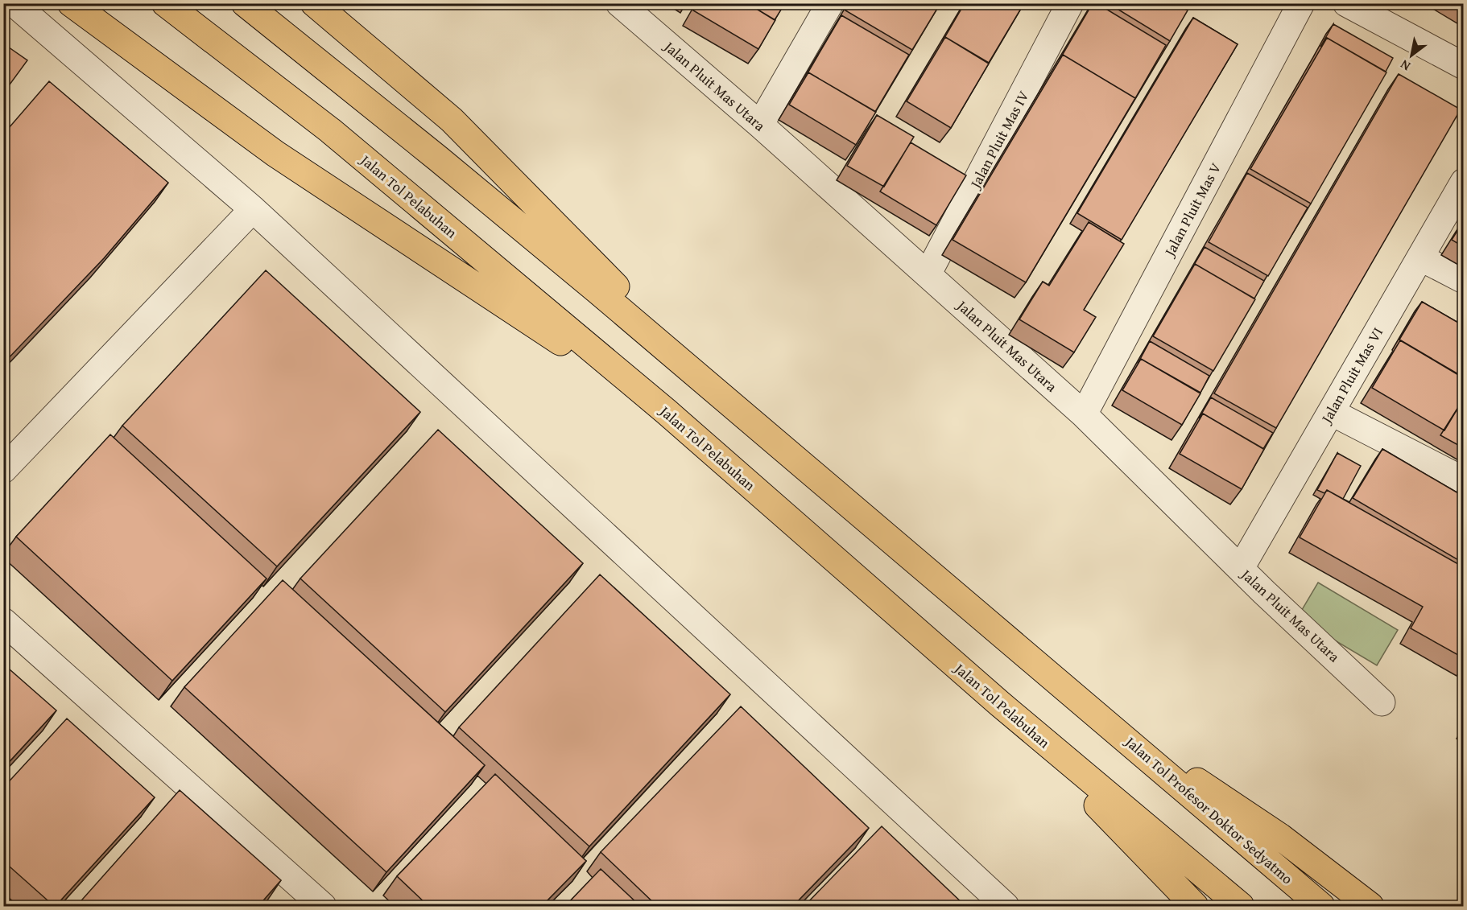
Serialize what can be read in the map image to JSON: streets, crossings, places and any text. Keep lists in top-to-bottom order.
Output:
{
  "streets": {
    "highway": ["Jalan Tol Pelabuhan", "Jalan Tol Profesor Doktor Sedyatmo"],
    "street": [
      "Jalan Pluit Mas Utara",
      "Jalan Pluit Mas IV",
      "Jalan Pluit Mas V",
      "Jalan Pluit Mas VI"
    ]
  },
  "crossings": [
    ["Jalan Pluit Mas Utara", "Jalan Pluit Mas IV"],
    ["Jalan Pluit Mas Utara", "Jalan Pluit Mas V"],
    ["Jalan Pluit Mas Utara", "Jalan Pluit Mas VI"]
  ],
  "north": "bottom left"
}
